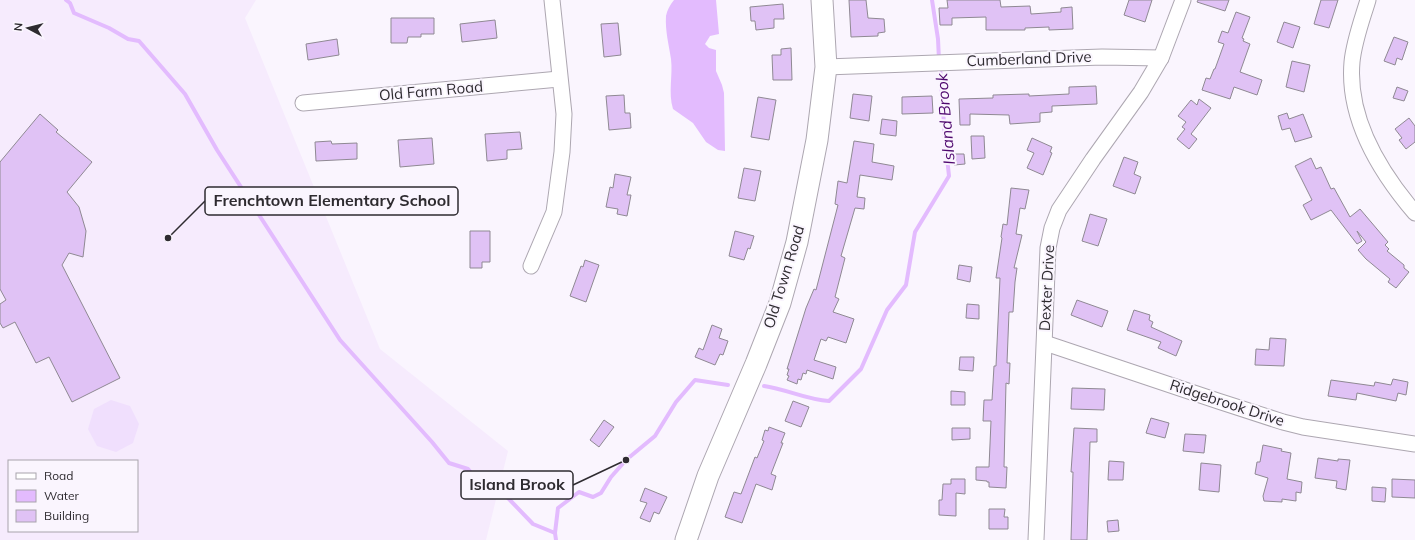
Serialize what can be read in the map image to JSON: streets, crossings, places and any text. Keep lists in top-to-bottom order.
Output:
{
  "streets": {
    "main road": ["Old Town Road"],
    "street": [
      "Cumberland Drive",
      "Old Farm Road",
      "Dexter Drive",
      "Ridgebrook Drive"
    ]
  },
  "crossings": [
    ["Cumberland Drive", "Old Town Road"],
    ["Cumberland Drive", "Dexter Drive"],
    ["Dexter Drive", "Ridgebrook Drive"]
  ],
  "water": ["Island Brook"],
  "places": ["Frenchtown Elementary School", "Island Brook"],
  "legend": ["Road", "Water", "Building"],
  "north": "left"
}
